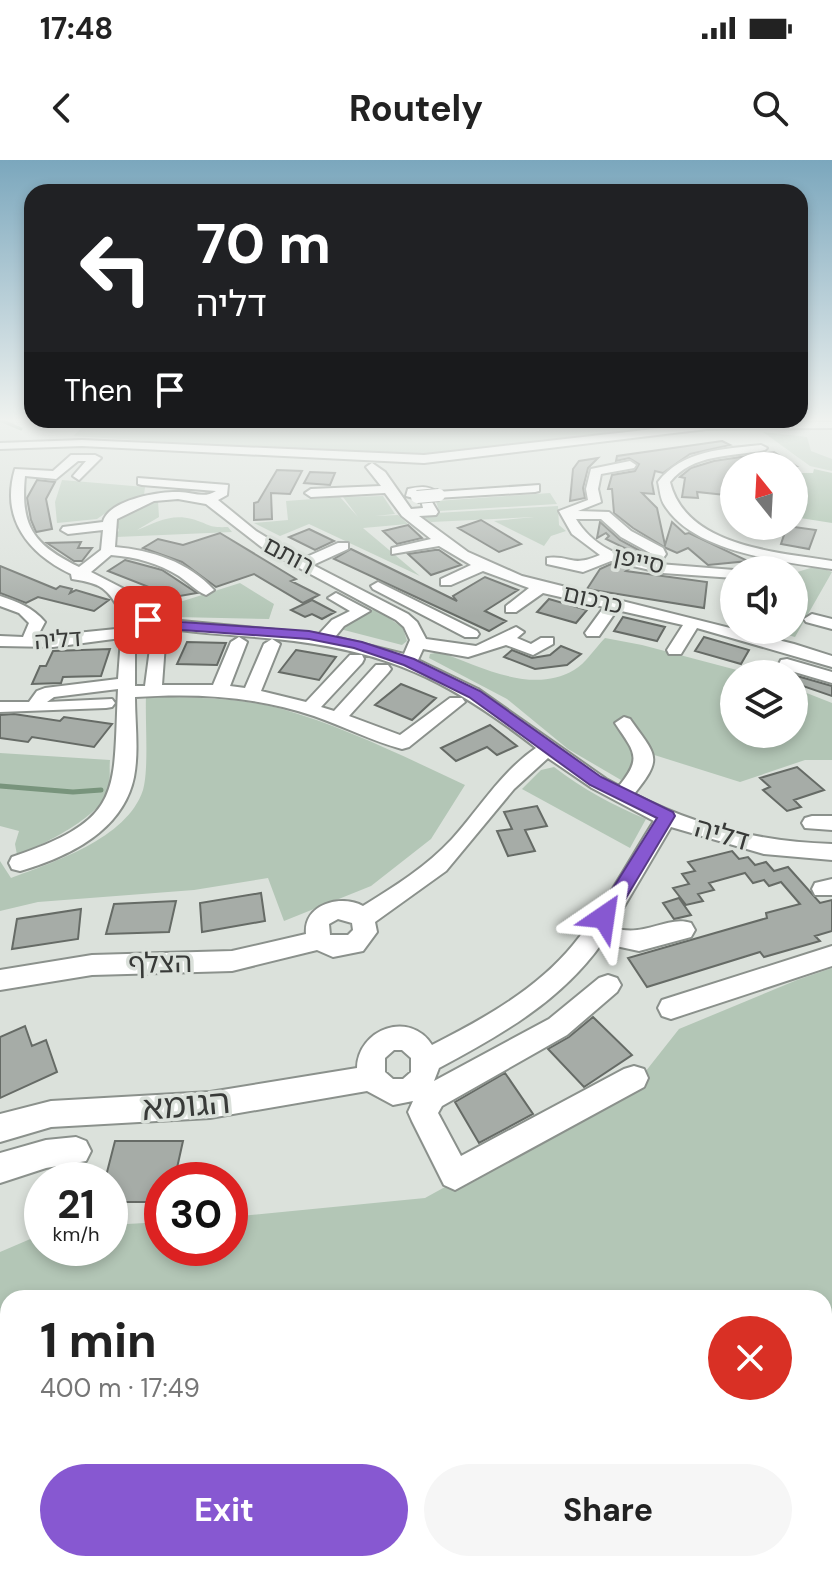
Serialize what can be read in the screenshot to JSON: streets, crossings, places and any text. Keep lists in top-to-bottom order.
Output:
{
  "streets": {
    "street": [
      "רותם",
      "סייפן",
      "כרכום",
      "דליה",
      "הצלף",
      "הגומא"
    ]
  },
  "crossings": [
    ["רותם", "דליה"],
    ["דליה", "הצלף"]
  ],
  "north": "top",
  "page": {
    "status": "17:48",
    "header": "Routely",
    "turn": ["70 m", "דליה"],
    "then": "Then",
    "speed": "21 km/h",
    "limit": "30",
    "heading": ["1 min", "400 m · 17:49"],
    "buttons": ["Exit", "Share"]
  }
}
